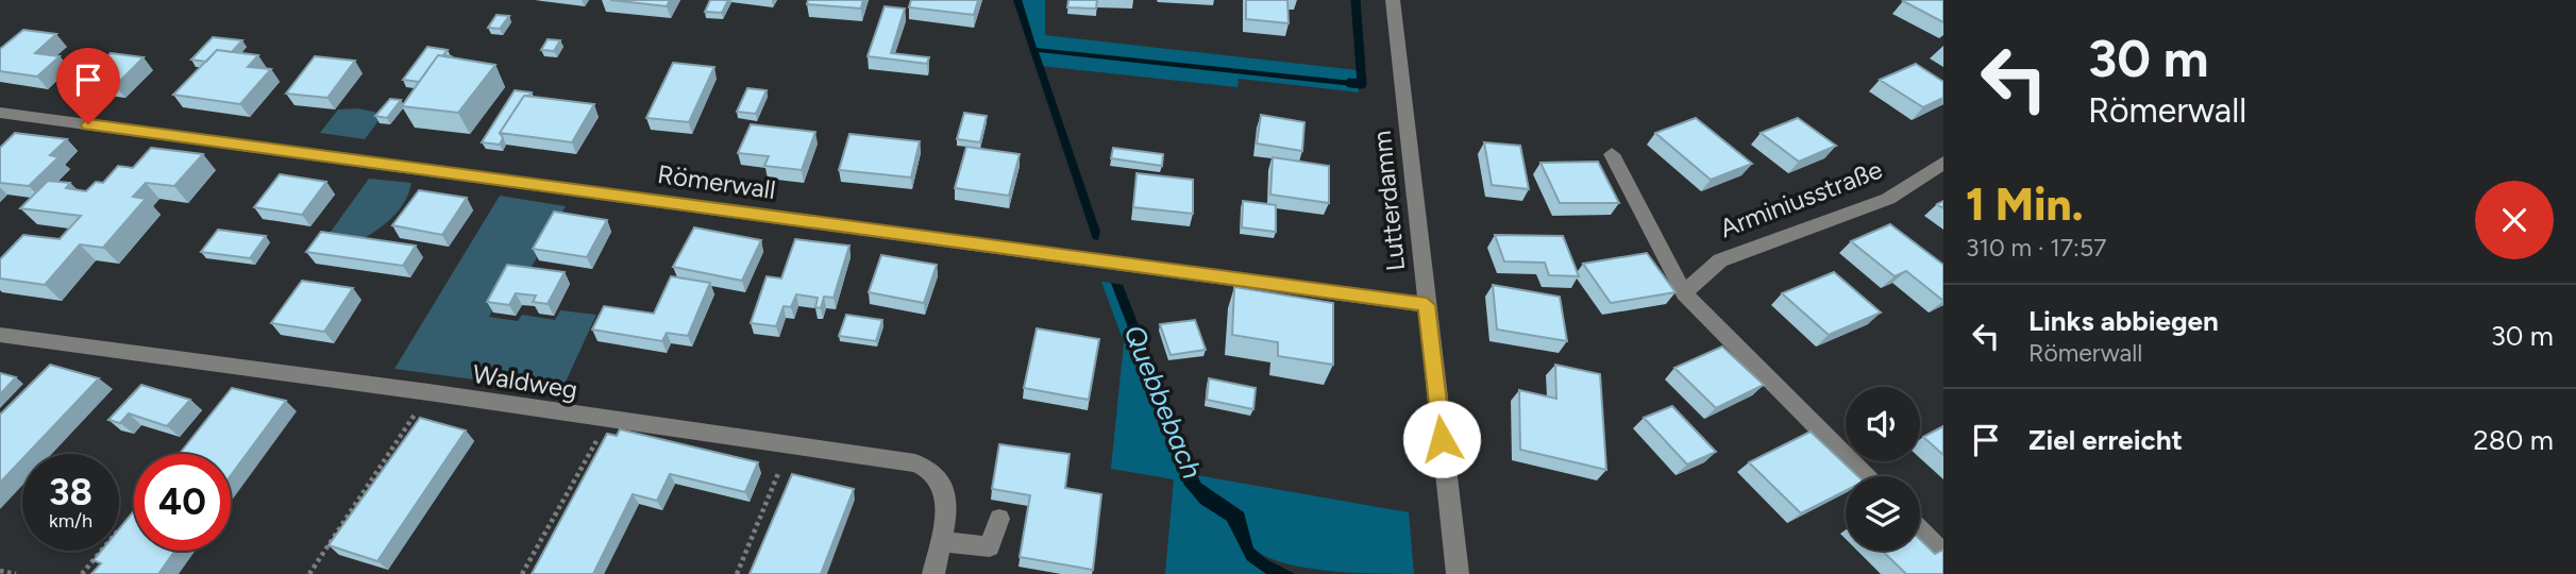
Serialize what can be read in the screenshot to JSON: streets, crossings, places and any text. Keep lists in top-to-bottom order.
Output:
{
  "streets": {
    "street": [
      "Römerwall",
      "Arminiusstraße",
      "Lutterdamm",
      "Waldweg"
    ]
  },
  "crossings": [
    ["Römerwall", "Lutterdamm"]
  ],
  "water": ["Quebbebach"],
  "page": {
    "turn": ["30 m", "Römerwall"],
    "heading": ["1 Min.", "310 m · 17:57"],
    "list": [
      {
        "name": "Links abbiegen",
        "note": "Römerwall",
        "value": "30 m"
      },
      {
        "name": "Ziel erreicht",
        "value": "280 m"
      }
    ],
    "speed": "38 km/h",
    "limit": "40"
  }
}
